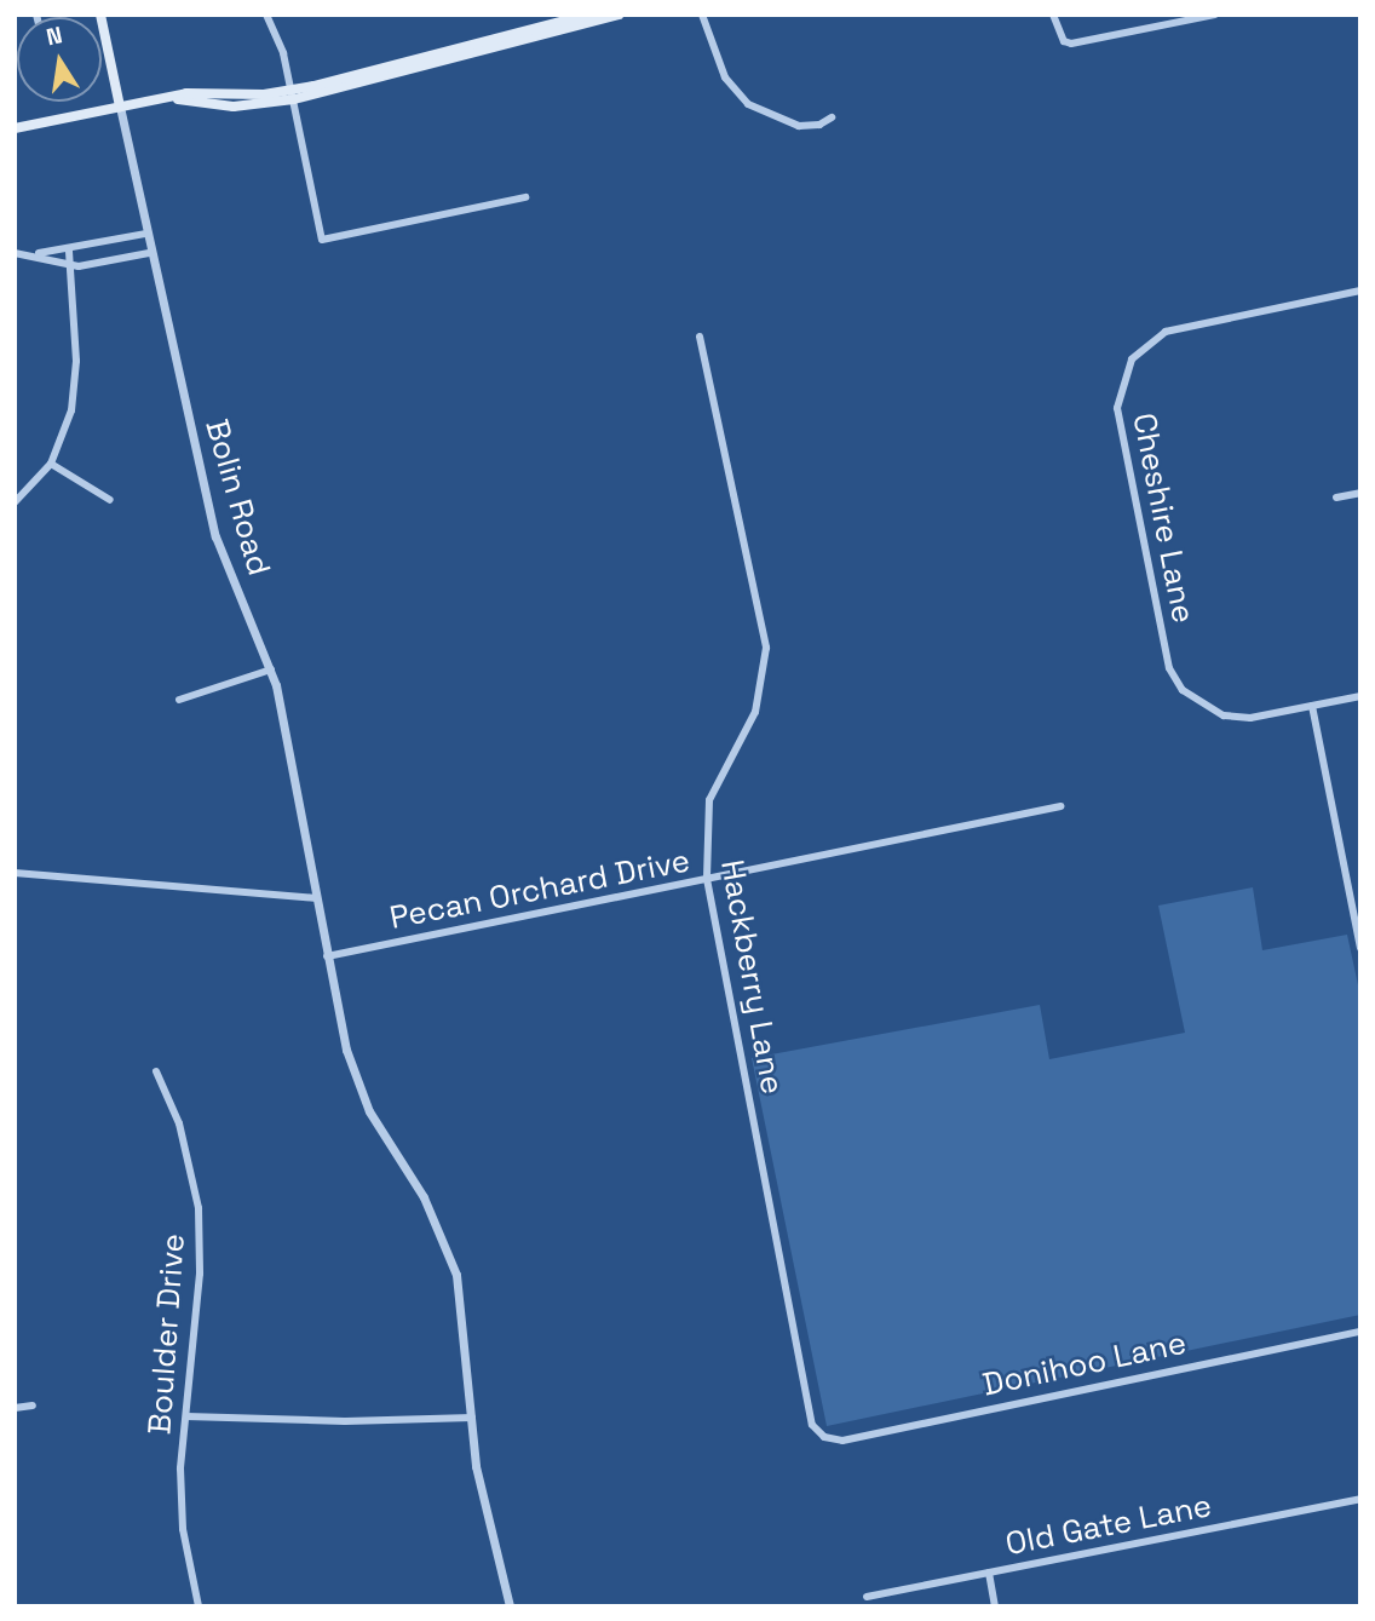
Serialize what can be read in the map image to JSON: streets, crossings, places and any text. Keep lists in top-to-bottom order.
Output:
{
  "streets": {
    "street": [
      "Bolin Road",
      "Cheshire Lane",
      "Pecan Orchard Drive",
      "Hackberry Lane",
      "Boulder Drive",
      "Donihoo Lane",
      "Old Gate Lane"
    ]
  },
  "crossings": [
    ["Bolin Road", "Pecan Orchard Drive"],
    ["Pecan Orchard Drive", "Hackberry Lane"],
    ["Hackberry Lane", "Donihoo Lane"]
  ],
  "north": "top"
}
